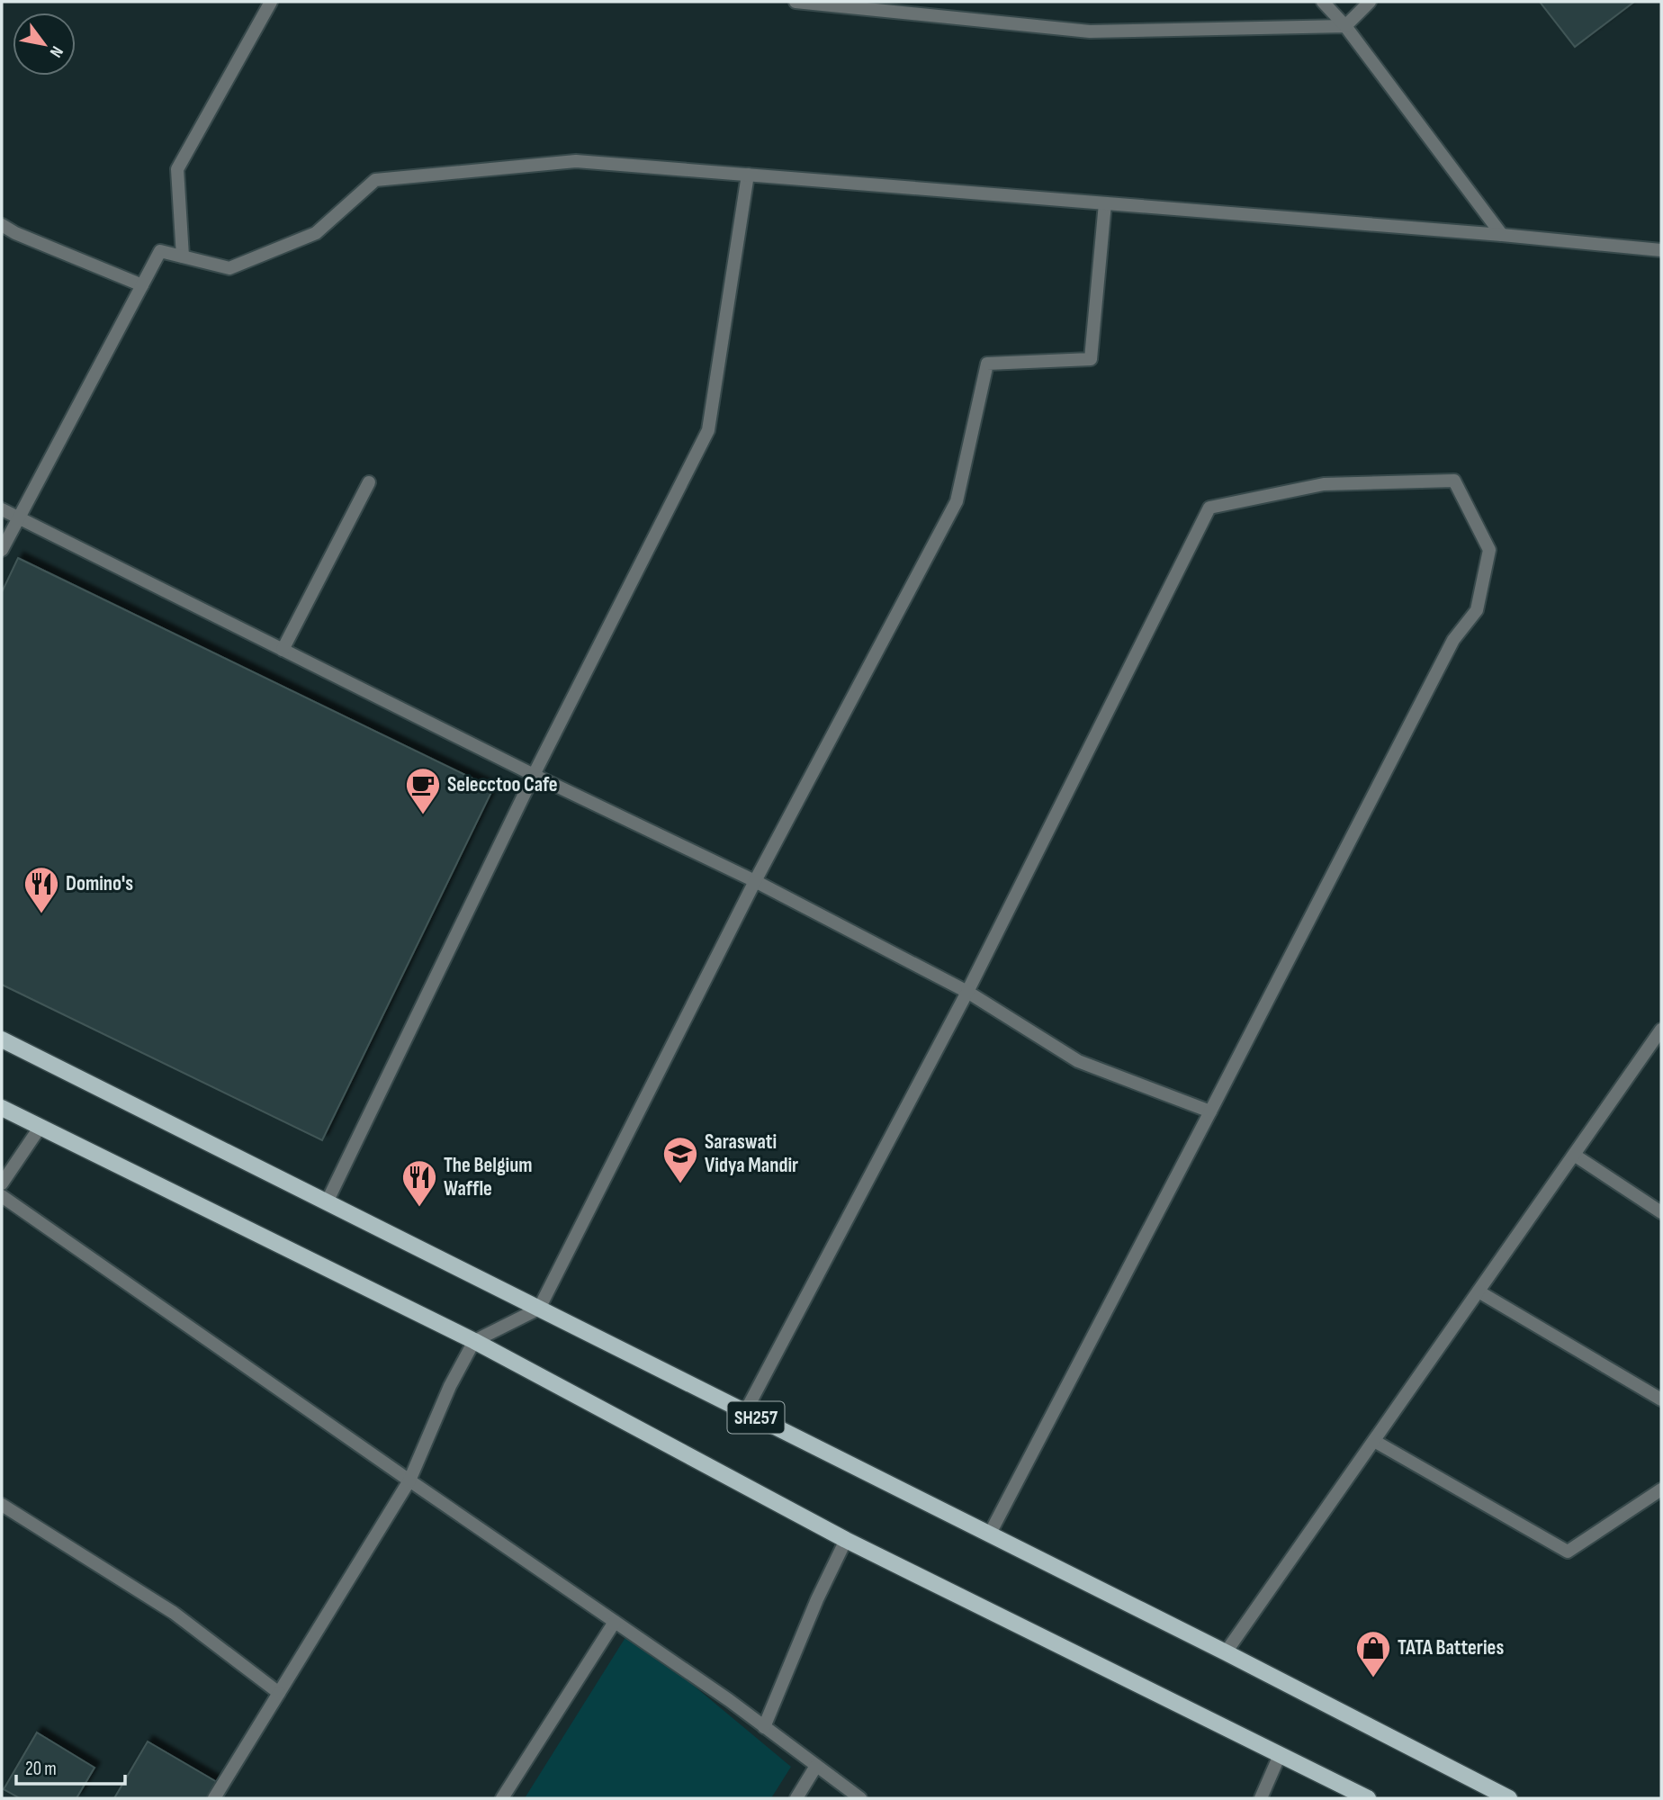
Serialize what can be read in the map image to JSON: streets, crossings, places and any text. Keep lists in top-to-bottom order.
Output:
{
  "streets": {
    "main road": ["SH257"]
  },
  "places": {
    "cafe": ["Selecctoo Cafe"],
    "restaurant": ["Domino's", "The Belgium Waffle"],
    "school or university": ["Saraswati Vidya Mandir"],
    "shop": ["TATA Batteries"]
  },
  "scale_bar": "20 m",
  "north": "bottom right"
}
